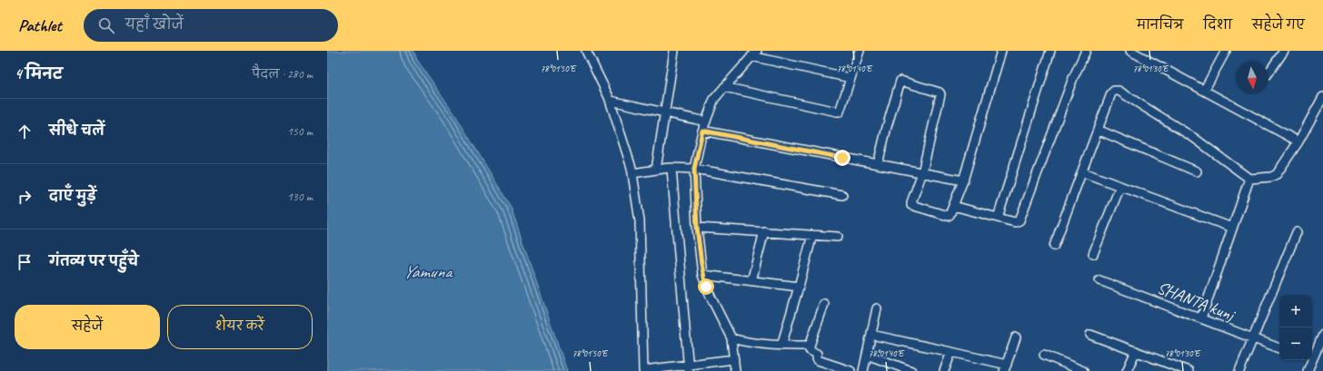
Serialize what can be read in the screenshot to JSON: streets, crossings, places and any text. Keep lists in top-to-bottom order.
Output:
{
  "streets": {
    "street": ["SHANTA kunj"]
  },
  "water": ["Yamuna"],
  "north": "bottom",
  "page": {
    "header": "Pathlet",
    "search": "यहाँ खोजें",
    "nav": ["मानचित्र", "दिशा", "सहेजे गए"],
    "heading": ["4 मिनट", "पैदल · 280 m"],
    "list": [
      ["सीधे चलें", "150 m"],
      ["दाएँ मुड़ें", "130 m"],
      "गंतव्य पर पहुँचे"
    ],
    "buttons": ["सहेजें", "शेयर करें"],
    "map_buttons": ["+", "−"]
  },
  "coordinates": ["78°01'50\"E", "78°01'40\"E", "78°01'30\"E"]
}
